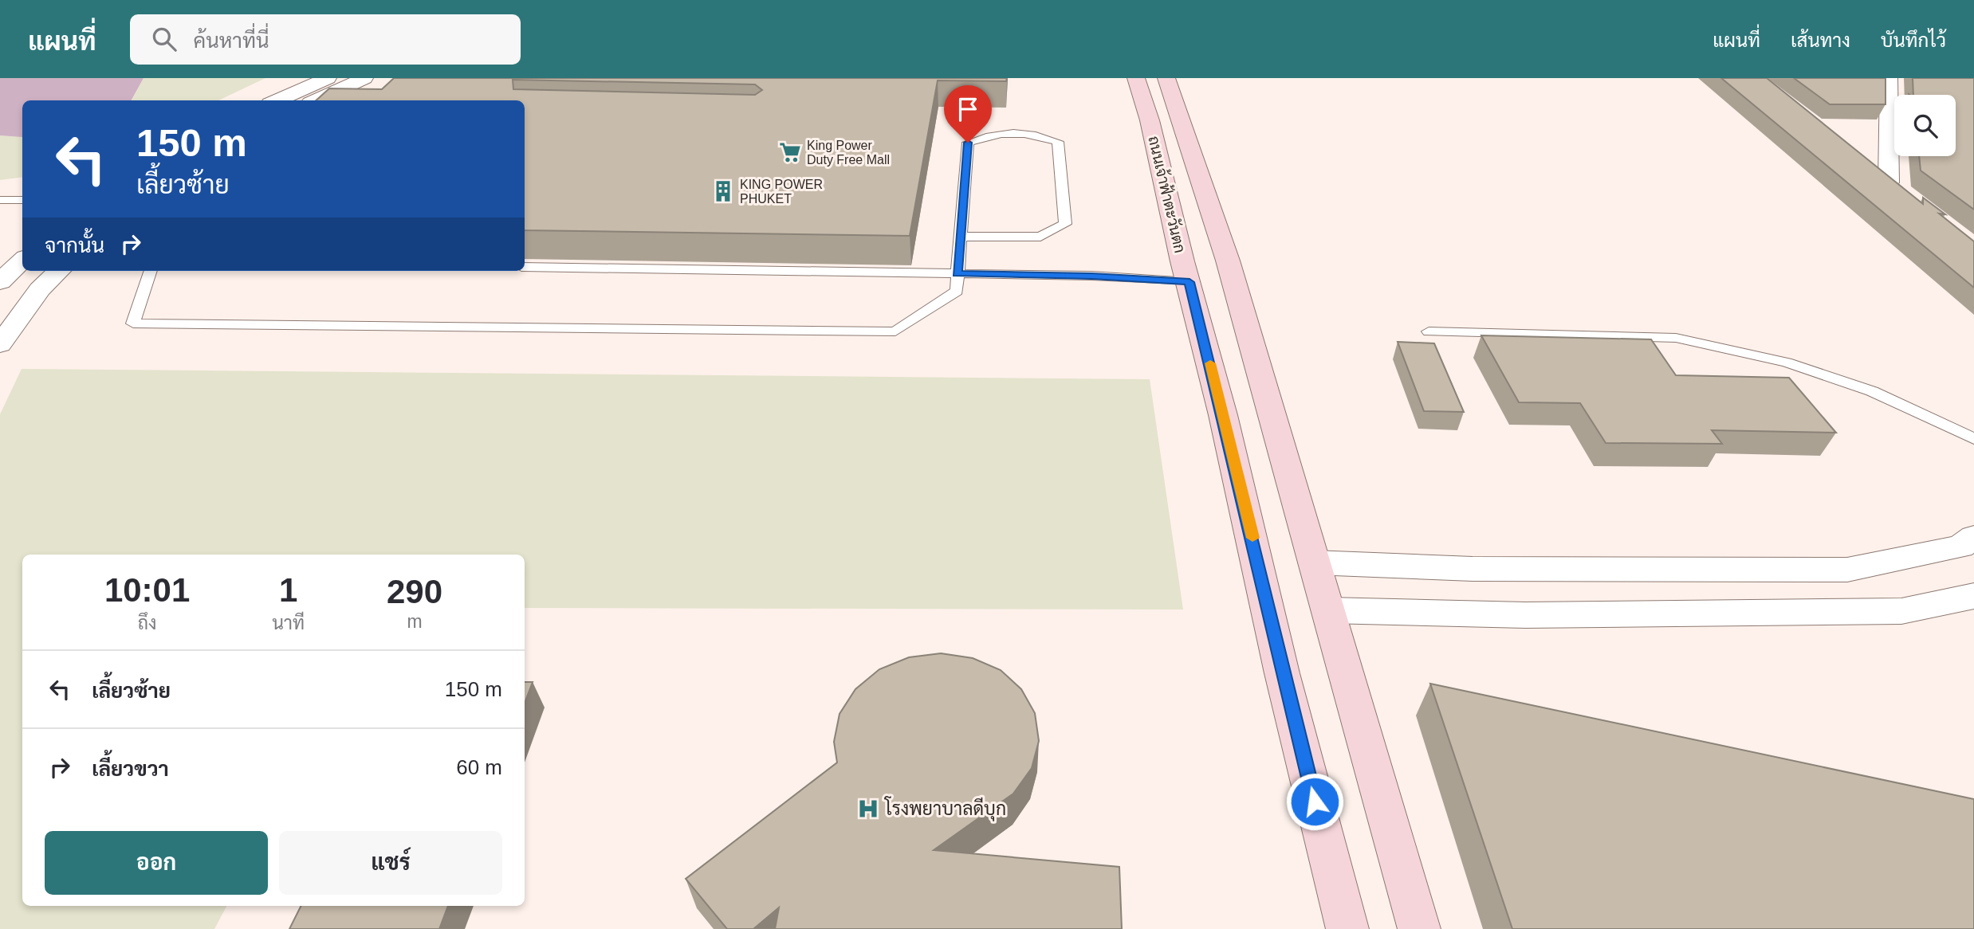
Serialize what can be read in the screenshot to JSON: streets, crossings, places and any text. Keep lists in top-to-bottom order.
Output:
{
  "streets": {
    "main road": ["ถนนเจ้าฟ้าตะวันตก"]
  },
  "places": {
    "supermarket": ["King Power Duty Free Mall"],
    "building": ["KING POWER PHUKET"],
    "hospital": ["โรงพยาบาลดีบุก"]
  },
  "page": {
    "header": "แผนที่",
    "search": "ค้นหาที่นี่",
    "nav": ["แผนที่", "เส้นทาง", "บันทึกไว้"],
    "turn": ["150 m", "เลี้ยวซ้าย"],
    "then": "จากนั้น",
    "eta": [
      "10:01",
      "ถึง",
      "1",
      "นาที",
      "290",
      "m"
    ],
    "list": [
      {
        "name": "เลี้ยวซ้าย",
        "value": "150 m"
      },
      {
        "name": "เลี้ยวขวา",
        "value": "60 m"
      }
    ],
    "buttons": ["ออก", "แชร์"]
  }
}
